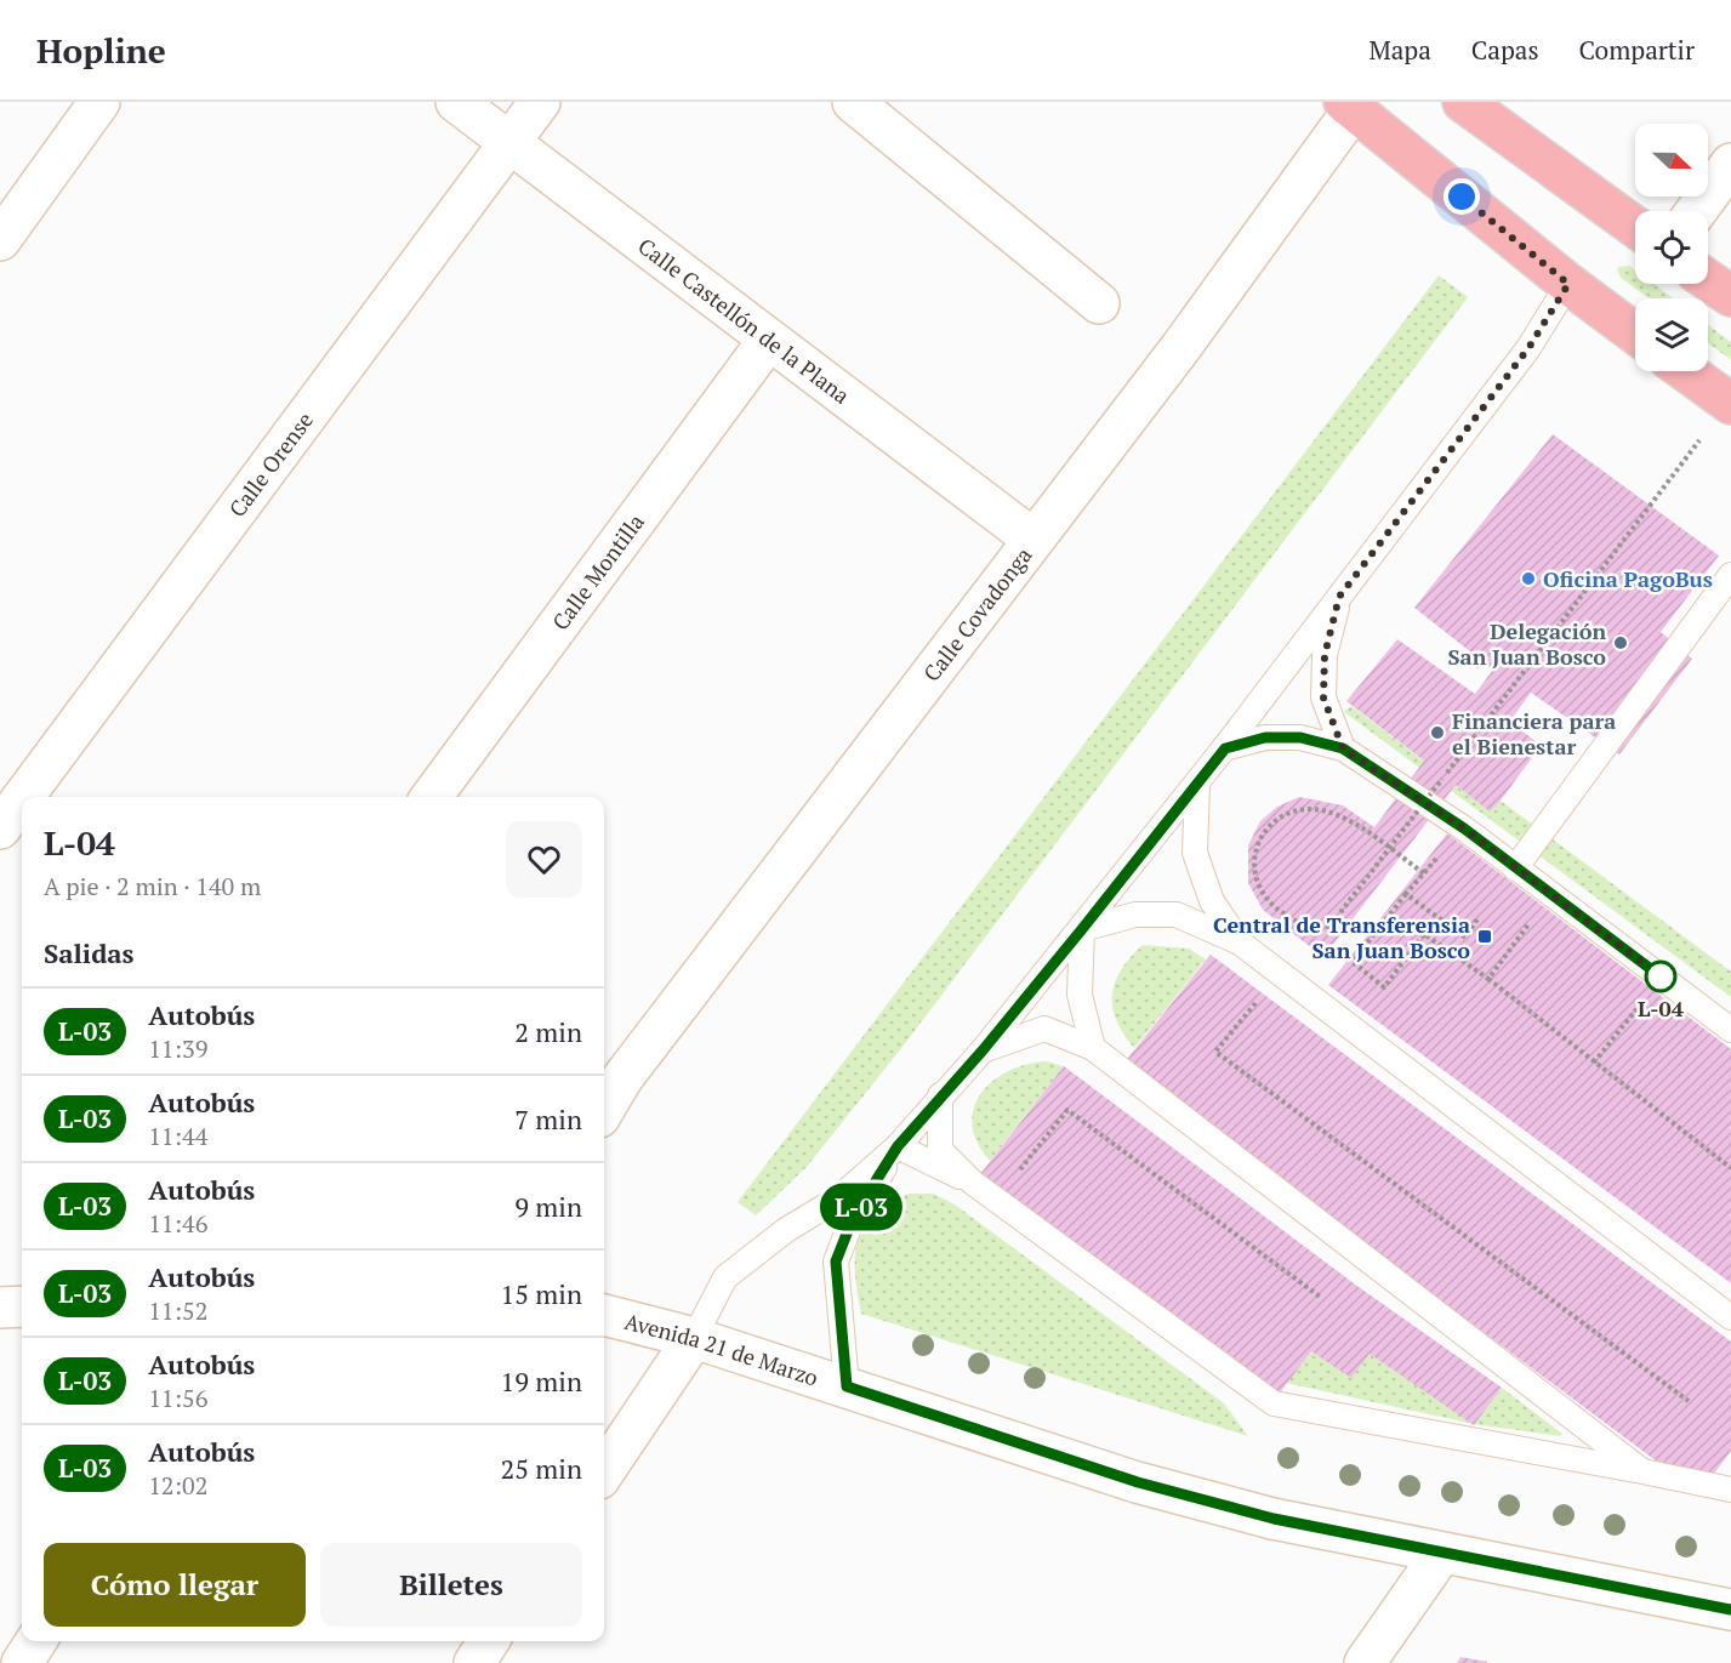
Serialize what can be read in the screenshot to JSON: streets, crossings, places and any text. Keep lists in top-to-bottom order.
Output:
{
  "streets": {
    "street": [
      "Calle Castellón de la Plana",
      "Calle Orense",
      "Calle Montilla",
      "Calle Covadonga",
      "Avenida 21 de Marzo"
    ]
  },
  "crossings": [
    ["Calle Castellón de la Plana", "Calle Orense"],
    ["Calle Castellón de la Plana", "Calle Montilla"],
    ["Calle Castellón de la Plana", "Calle Covadonga"]
  ],
  "places": {
    "other": [
      "Oficina PagoBus",
      "Delegación San Juan Bosco",
      "Financiera para el Bienestar",
      "L-04"
    ],
    "transit": ["Central de Transferensia San Juan Bosco"]
  },
  "lines": ["bus line L-03"],
  "north": "right",
  "page": {
    "header": "Hopline",
    "nav": ["Mapa", "Capas", "Compartir"],
    "on_map": "L-03",
    "heading": [
      ["L-04", "A pie · 2 min · 140 m"],
      "Salidas"
    ],
    "list": [
      {
        "mark": "L-03",
        "name": "Autobús",
        "note": "11:39",
        "value": "2 min"
      },
      {
        "mark": "L-03",
        "name": "Autobús",
        "note": "11:44",
        "value": "7 min"
      },
      {
        "mark": "L-03",
        "name": "Autobús",
        "note": "11:46",
        "value": "9 min"
      },
      {
        "mark": "L-03",
        "name": "Autobús",
        "note": "11:52",
        "value": "15 min"
      },
      {
        "mark": "L-03",
        "name": "Autobús",
        "note": "11:56",
        "value": "19 min"
      },
      {
        "mark": "L-03",
        "name": "Autobús",
        "note": "12:02",
        "value": "25 min"
      }
    ],
    "buttons": ["Cómo llegar", "Billetes"]
  }
}
